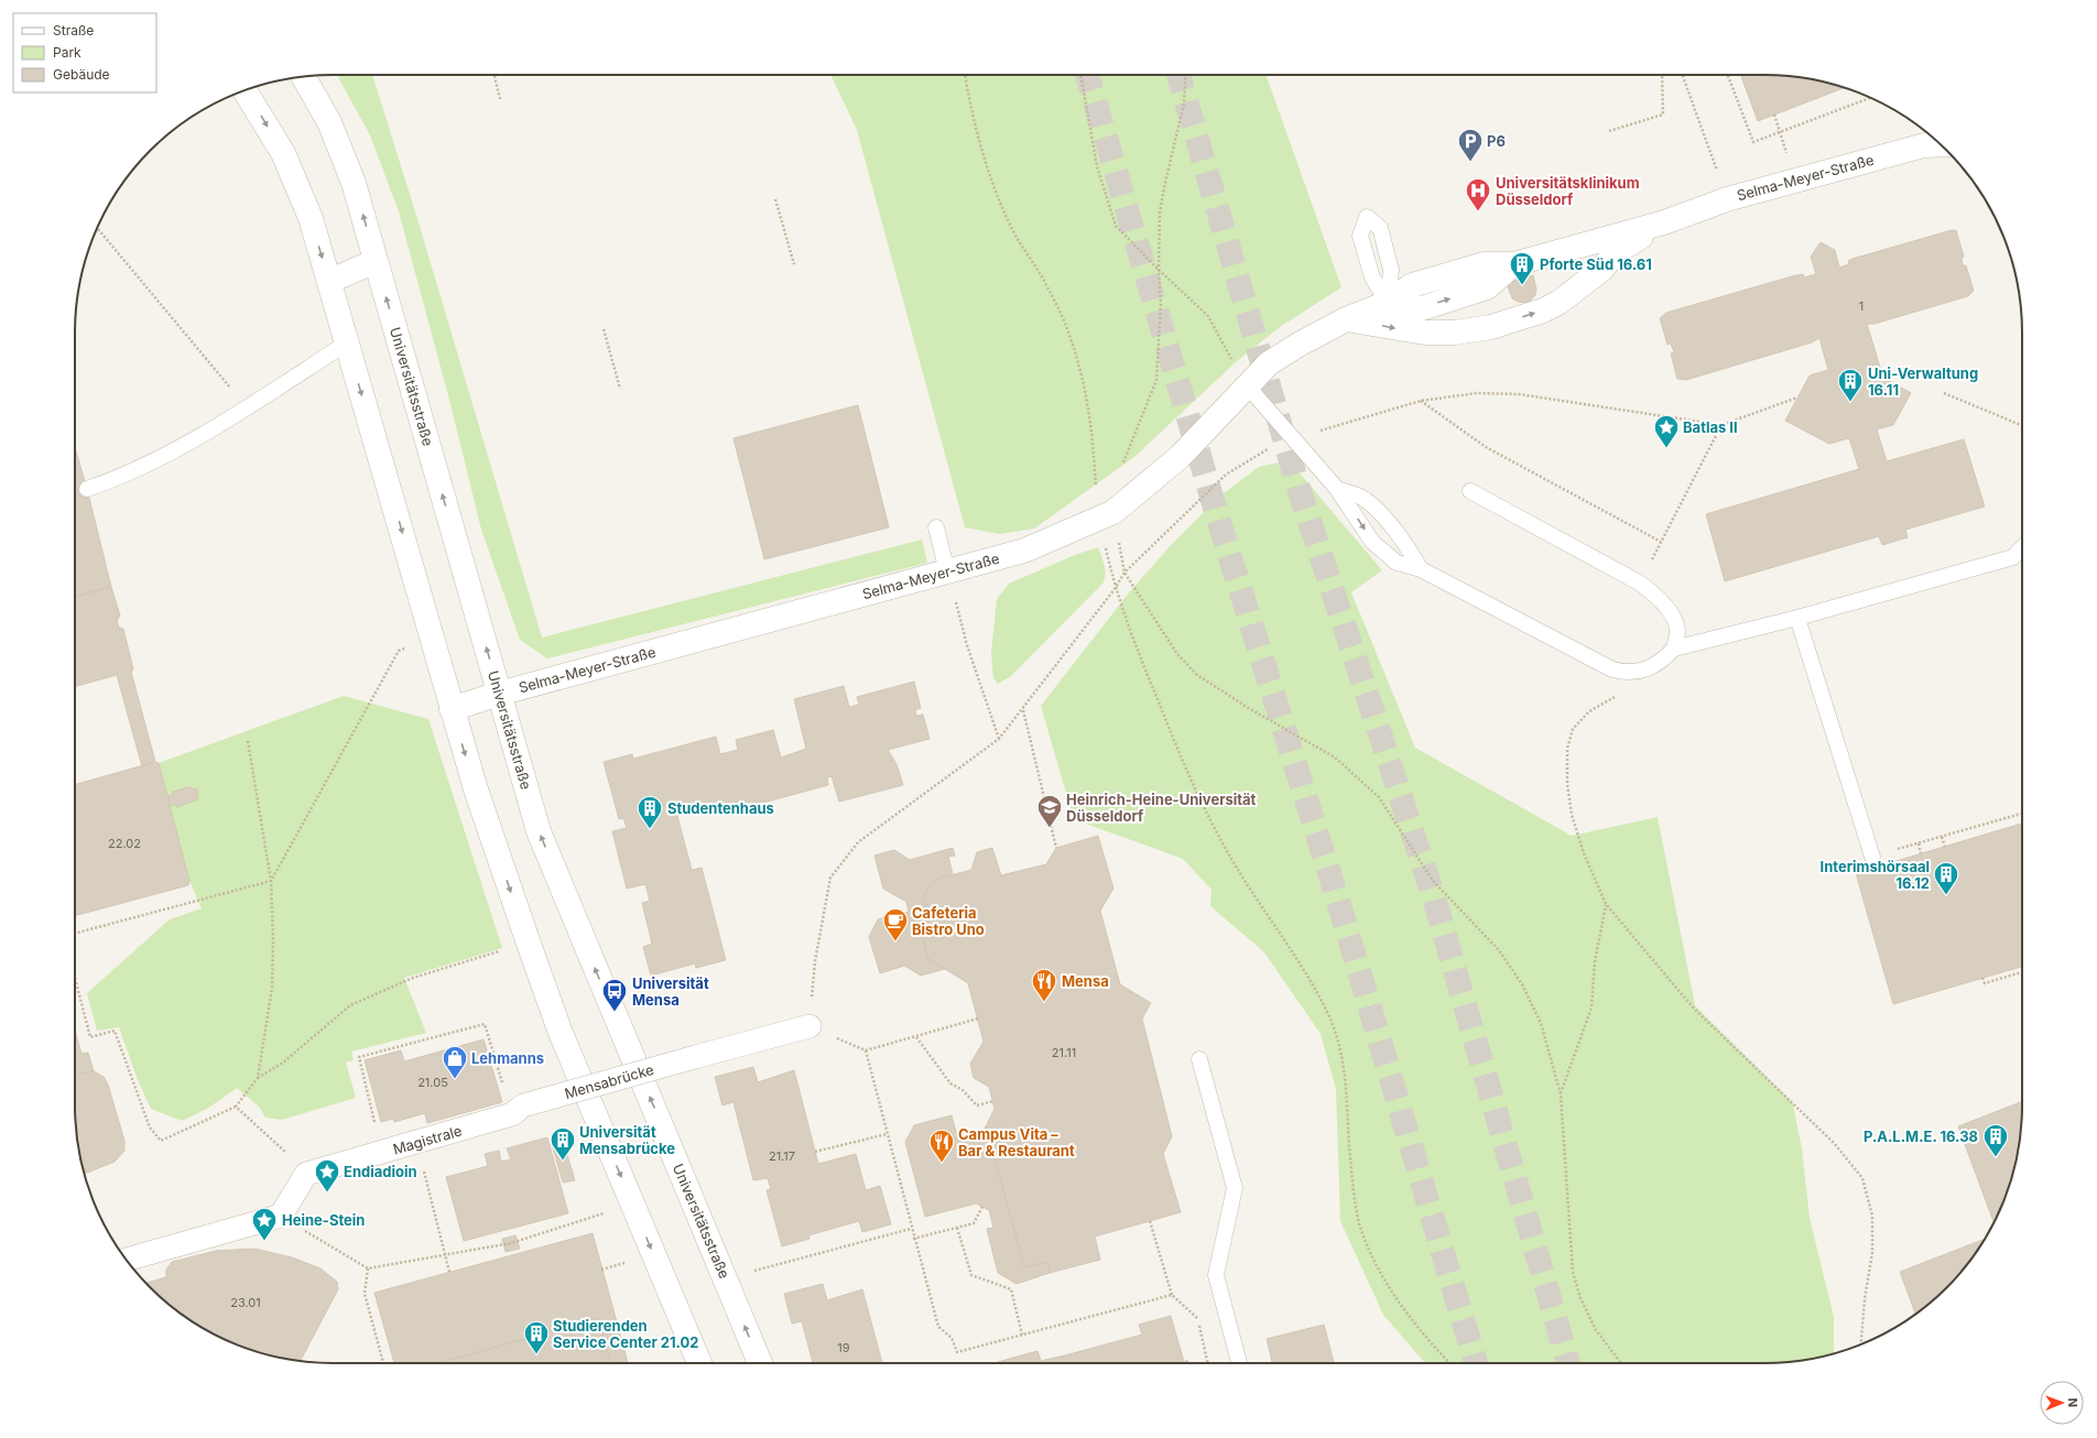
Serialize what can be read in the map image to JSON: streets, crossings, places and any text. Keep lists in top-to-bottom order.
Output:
{
  "streets": {
    "street": [
      "Selma-Meyer-Straße",
      "Universitätsstraße",
      "Mensabrücke",
      "Magistrale"
    ]
  },
  "crossings": [
    ["Selma-Meyer-Straße", "Universitätsstraße"],
    ["Mensabrücke", "Magistrale"]
  ],
  "places": {
    "parking": ["P6"],
    "hospital": ["Universitätsklinikum Düsseldorf"],
    "building": [
      "Pforte Süd 16.61",
      "Uni-Verwaltung 16.11",
      "Studentenhaus",
      "Interimshörsaal 16.12",
      "P.A.L.M.E. 16.38",
      "Universität Mensabrücke",
      "Studierenden Service Center 21.02"
    ],
    "place": ["Batlas II", "Endiadioin", "Heine-Stein"],
    "school or university": ["Heinrich-Heine-Universität Düsseldorf"],
    "cafe": ["Cafeteria Bistro Uno"],
    "restaurant": ["Mensa", "Campus Vita – Bar & Restaurant"],
    "bus stop": ["Universität Mensa"],
    "shop": ["Lehmanns"]
  },
  "house_numbers": [
    "1",
    "22.02",
    "21.11",
    "21.05",
    "21.17",
    "23.01",
    "19"
  ],
  "legend": ["Straße", "Park", "Gebäude"],
  "north": "right"
}
